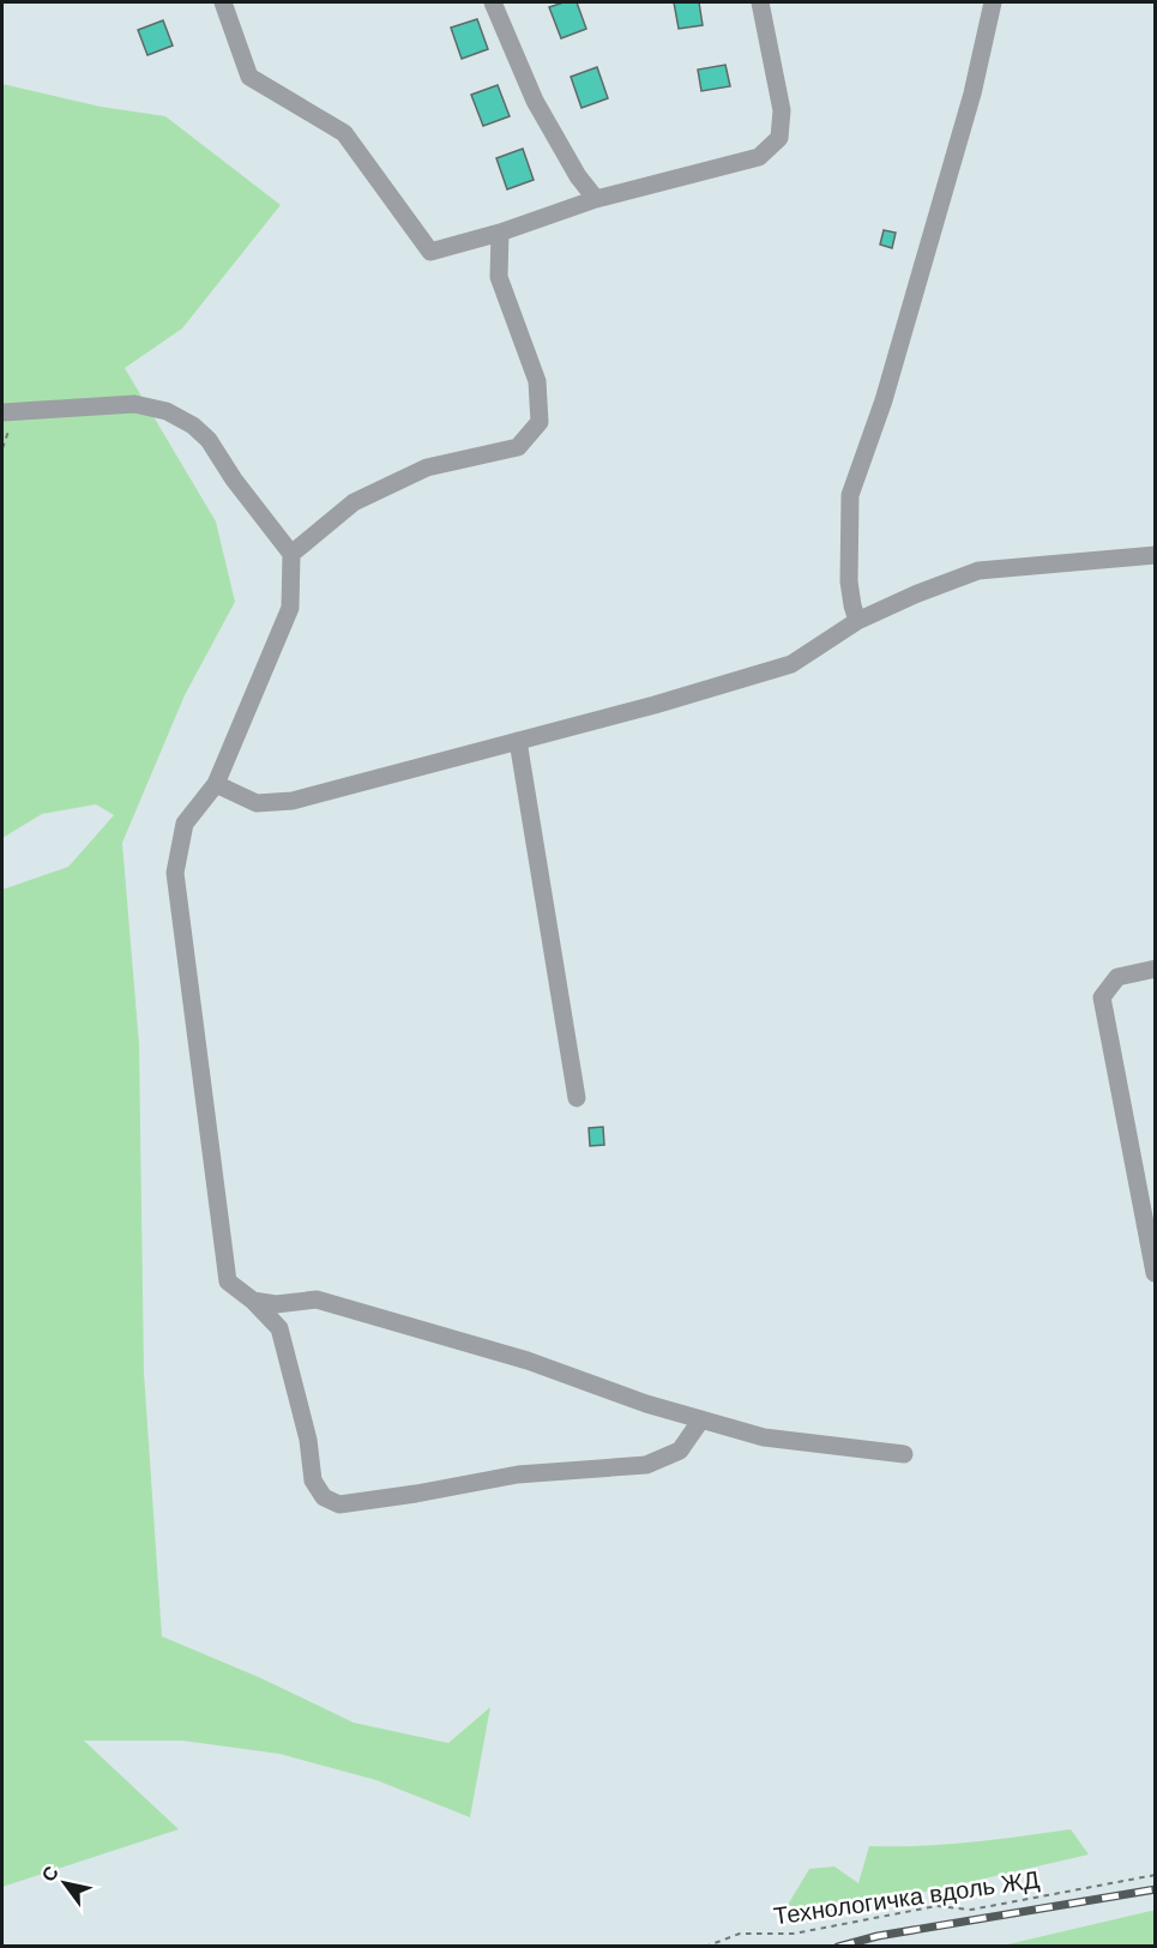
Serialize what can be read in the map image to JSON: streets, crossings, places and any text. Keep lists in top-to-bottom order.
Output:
{
  "streets": {
    "path": ["Технологичка вдоль ЖД"]
  },
  "north": "top left"
}
